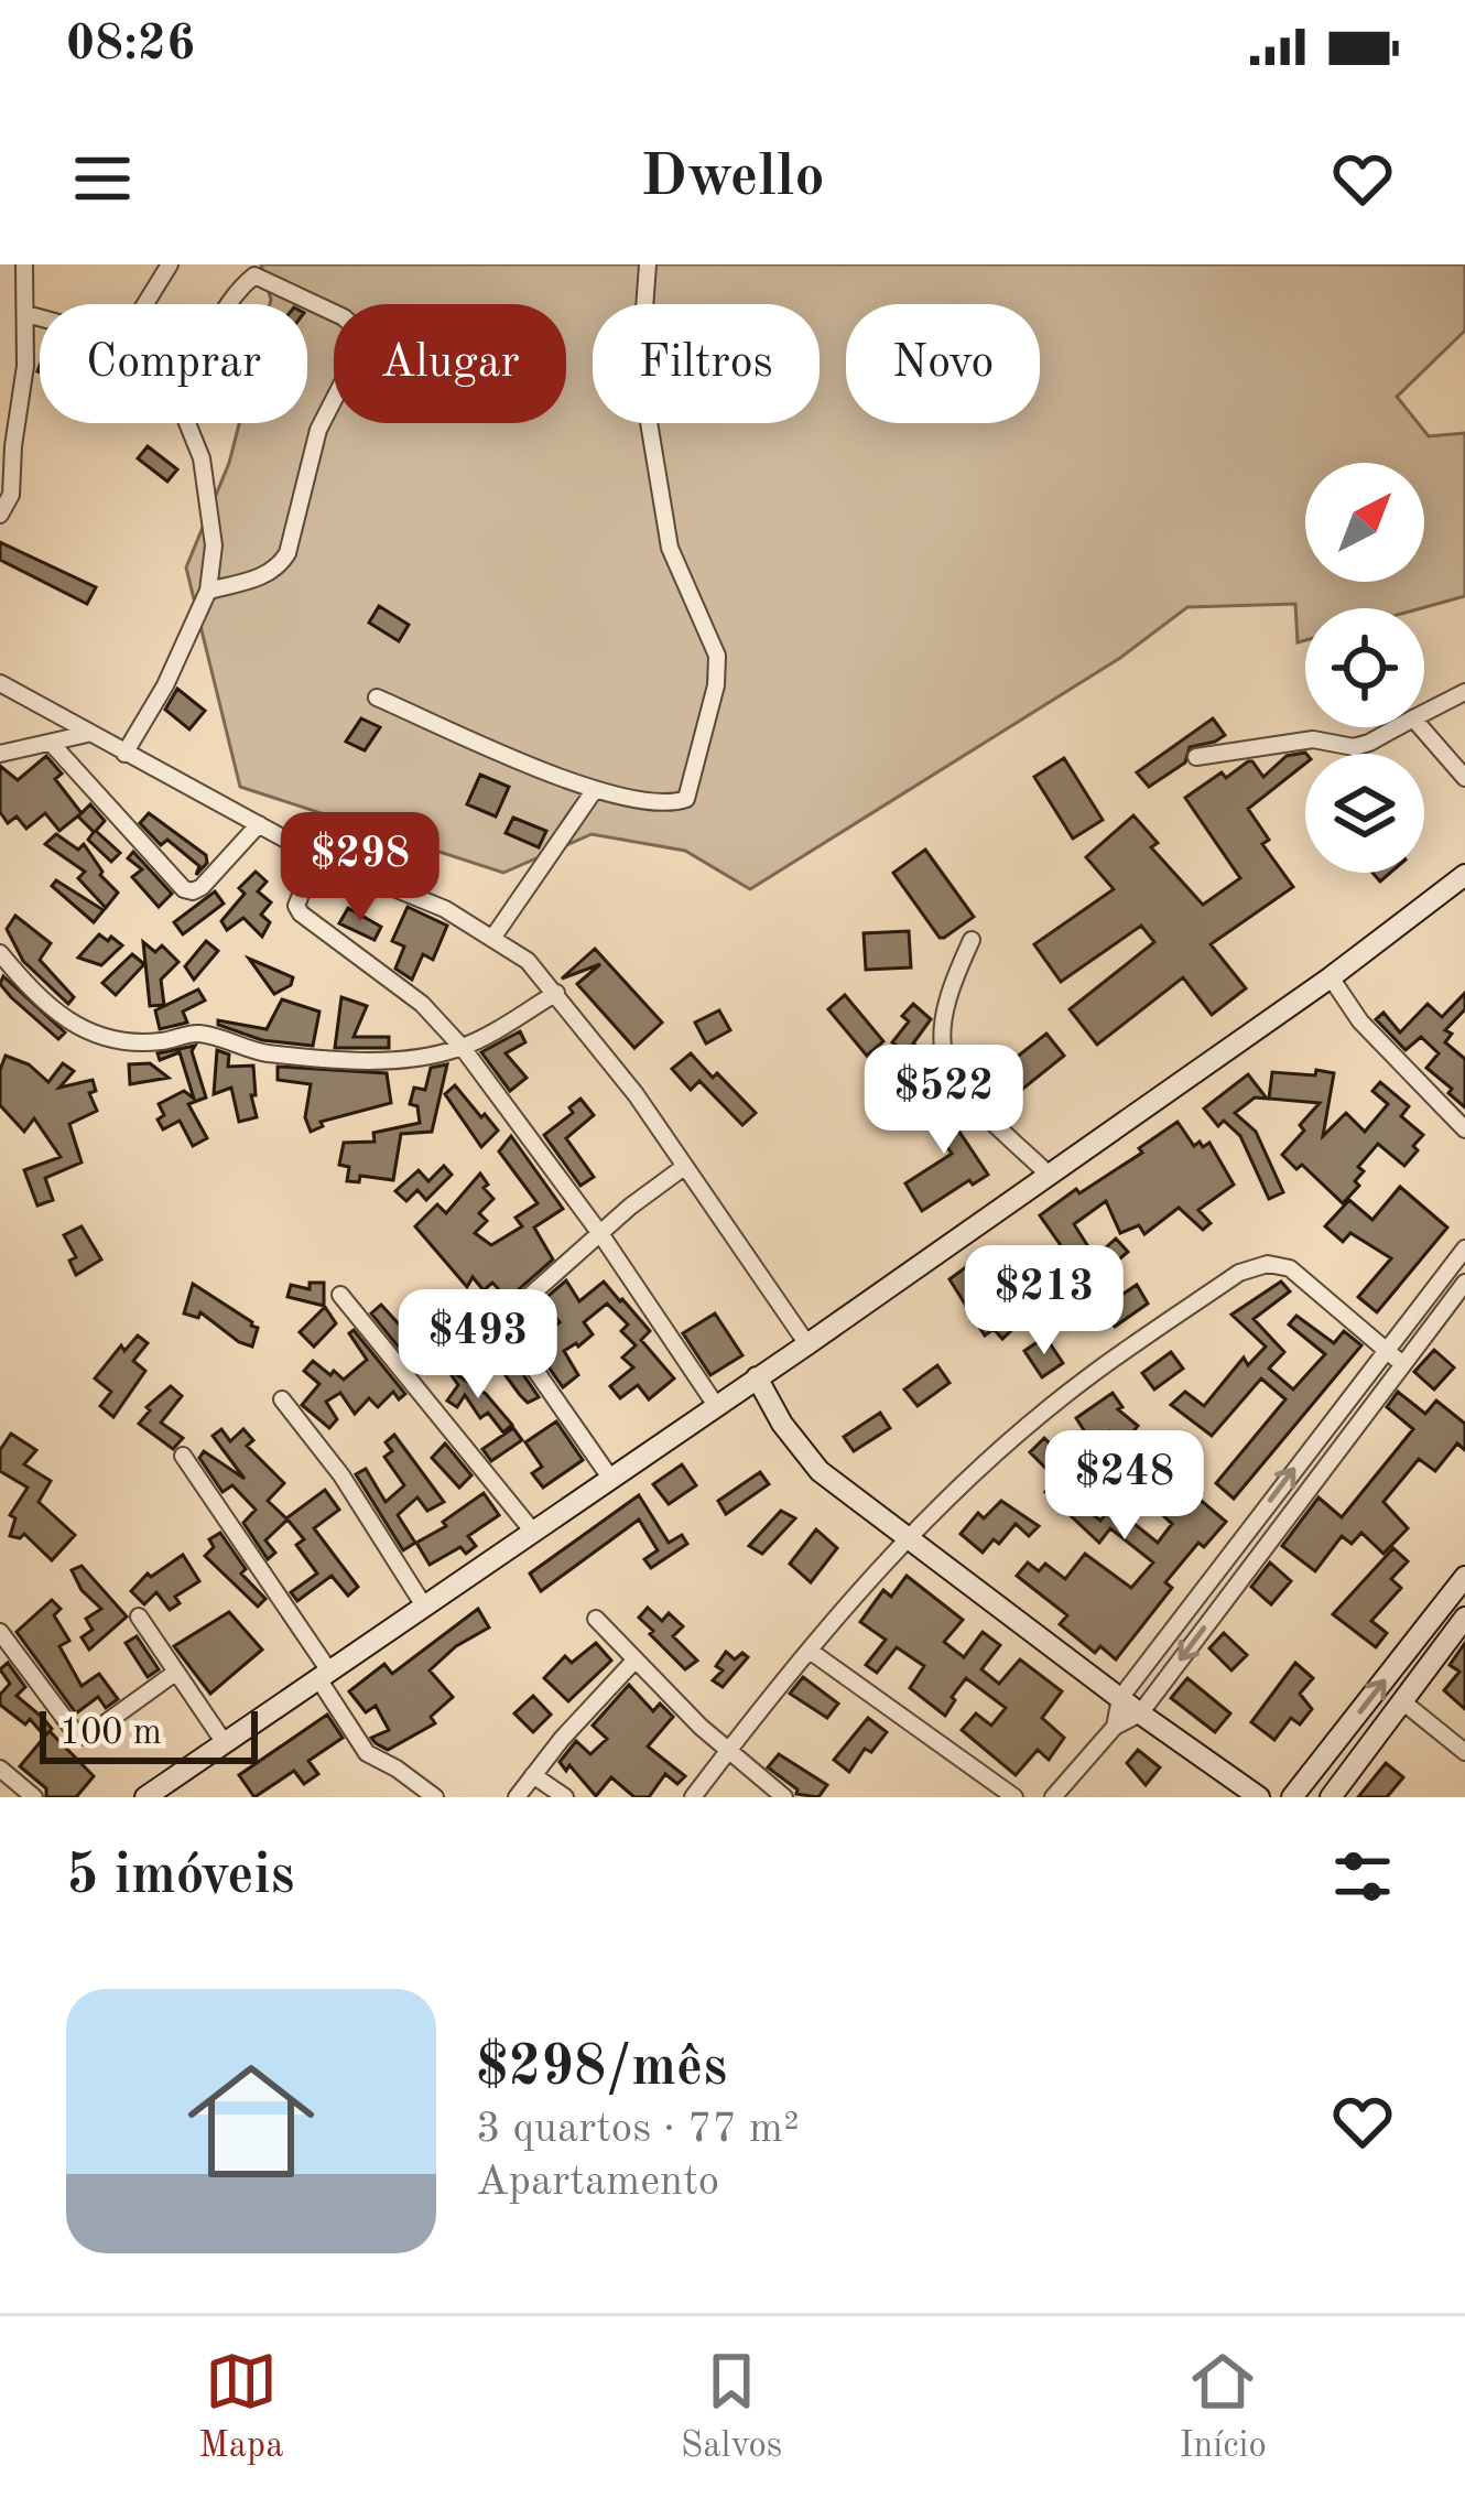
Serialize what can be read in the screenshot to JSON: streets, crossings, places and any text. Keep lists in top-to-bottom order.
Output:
{
  "scale_bar": "100 m",
  "north": "top right",
  "page": {
    "status": "08:26",
    "header": "Dwello",
    "chip": [
      "Comprar",
      "Alugar",
      "Filtros",
      "Novo"
    ],
    "price": [
      "$298",
      "$522",
      "$213",
      "$493",
      "$248"
    ],
    "scale": "100 m",
    "heading": "5 imóveis",
    "list": [
      {
        "name": "$298/mês",
        "note": "3 quartos · 77 m² · Apartamento"
      }
    ],
    "tabs": ["Mapa", "Salvos", "Início"]
  }
}
